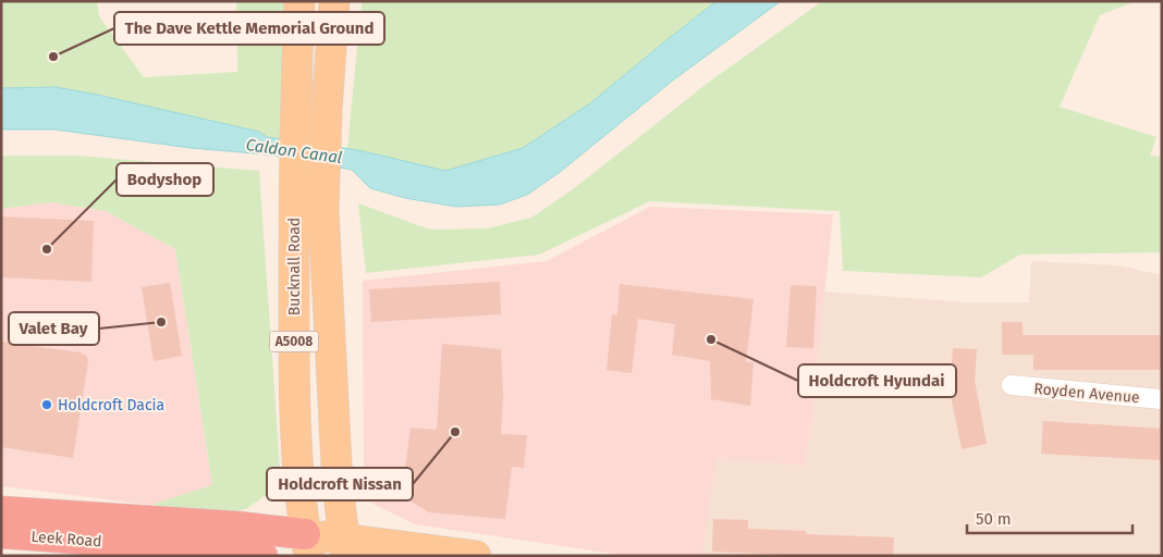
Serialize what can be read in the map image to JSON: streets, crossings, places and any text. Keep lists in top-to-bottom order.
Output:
{
  "streets": {
    "highway": ["Leek Road"],
    "main road": ["Bucknall Road", "A5008"],
    "street": ["Royden Avenue"]
  },
  "water": ["Caldon Canal"],
  "places": [
    "The Dave Kettle Memorial Ground",
    "Bodyshop",
    "Valet Bay",
    "Holdcroft Hyundai",
    "Holdcroft Dacia",
    "Holdcroft Nissan"
  ],
  "scale_bar": "50 m"
}
